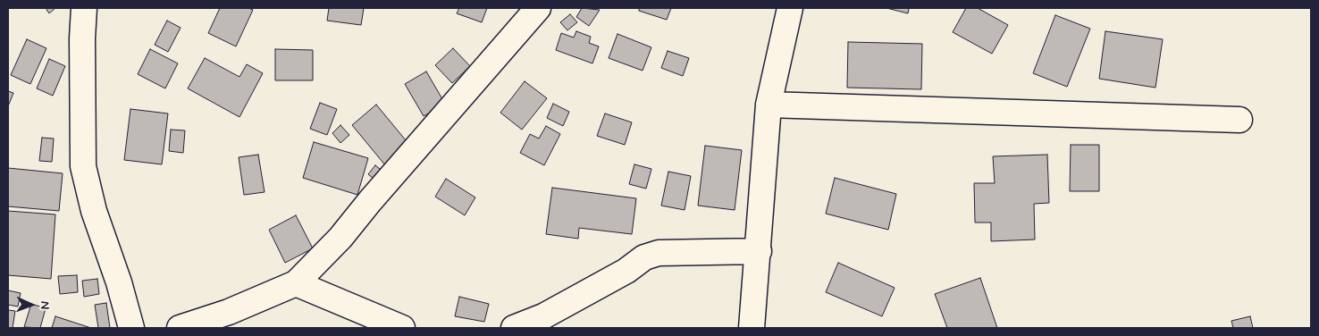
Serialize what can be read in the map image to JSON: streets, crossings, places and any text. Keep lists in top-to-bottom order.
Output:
{
  "north": "right"
}
